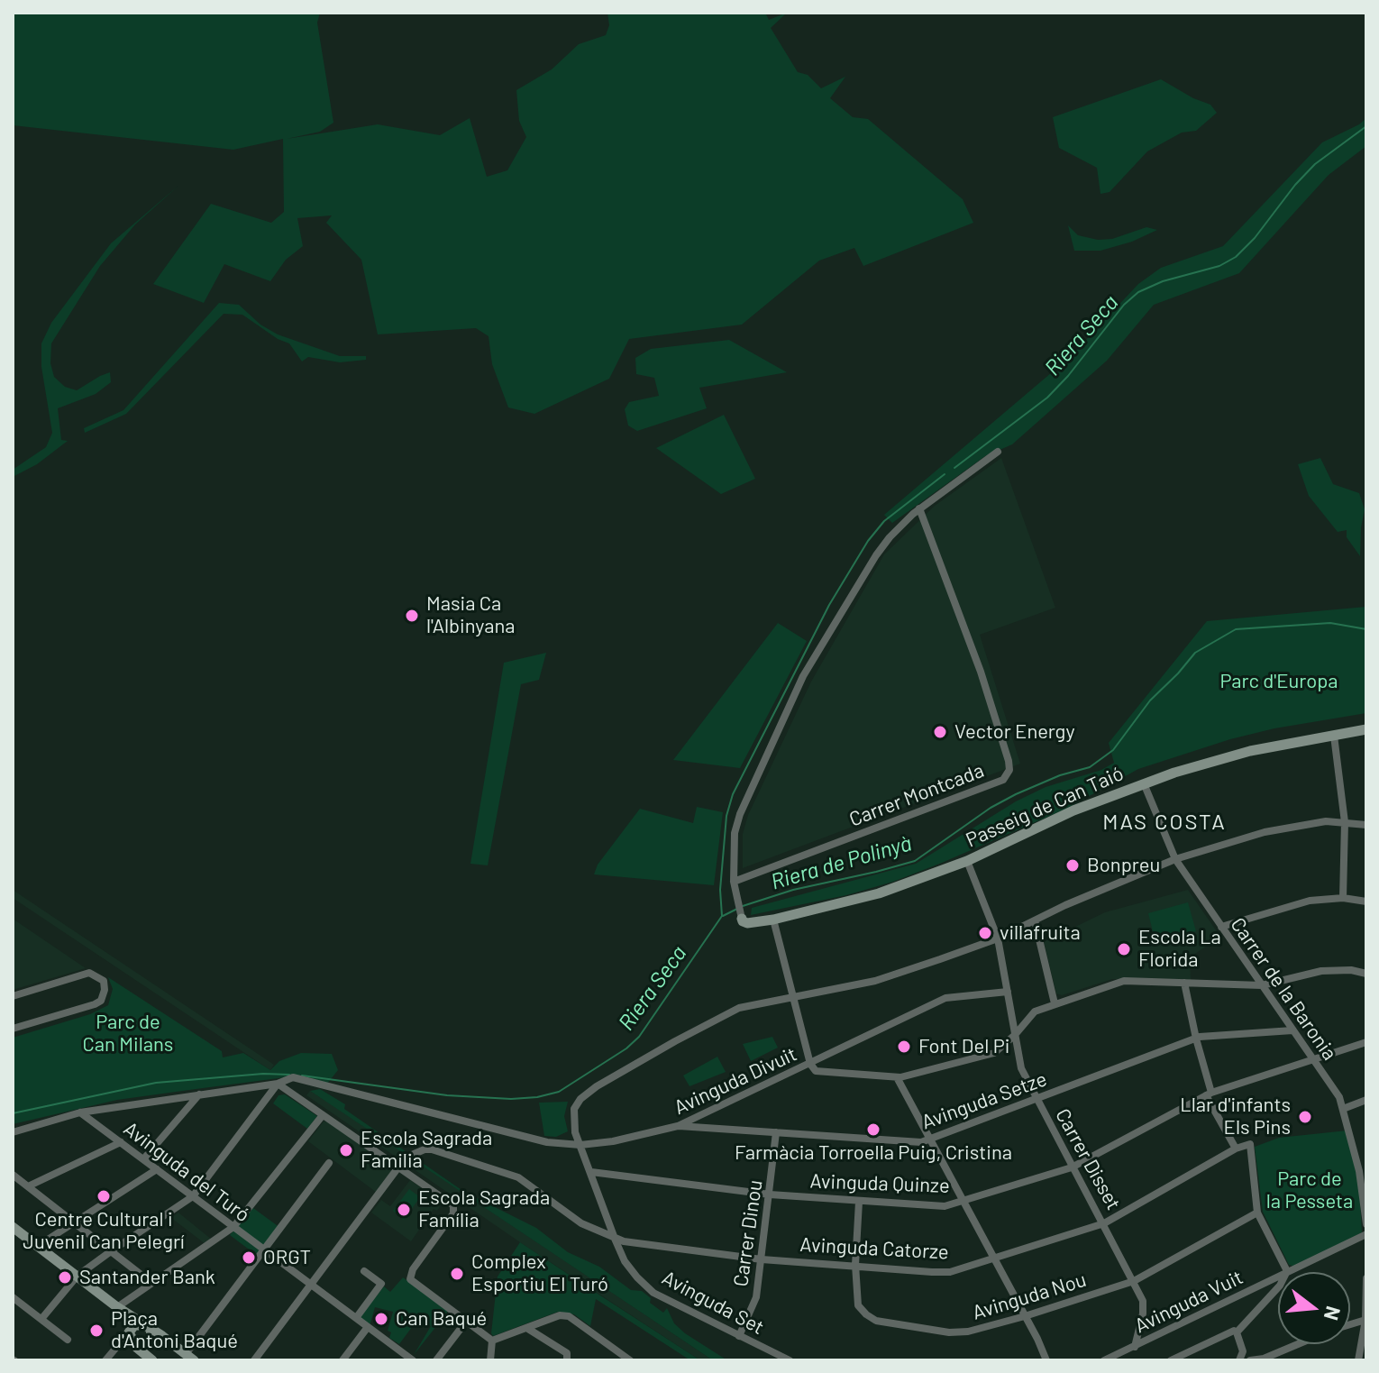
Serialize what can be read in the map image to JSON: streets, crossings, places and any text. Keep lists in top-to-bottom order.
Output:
{
  "streets": {
    "main road": ["Passeig de Can Taió"],
    "street": [
      "Carrer Montcada",
      "Carrer de la Baronia",
      "Avinguda Divuit",
      "Avinguda Setze",
      "Carrer Disset",
      "Avinguda del Turó",
      "Avinguda Quinze",
      "Carrer Dinou",
      "Avinguda Catorze",
      "Avinguda Nou",
      "Avinguda Vuit",
      "Avinguda Set"
    ]
  },
  "crossings": [
    ["Passeig de Can Taió", "Carrer de la Baronia"],
    ["Passeig de Can Taió", "Carrer Disset"],
    ["Carrer de la Baronia", "Avinguda Setze"],
    ["Carrer de la Baronia", "Avinguda Quinze"],
    ["Avinguda Divuit", "Avinguda Setze"],
    ["Avinguda Divuit", "Carrer Disset"],
    ["Avinguda Divuit", "Avinguda del Turó"],
    ["Avinguda Divuit", "Avinguda Set"],
    ["Avinguda Setze", "Carrer Disset"],
    ["Avinguda Setze", "Carrer Dinou"],
    ["Carrer Disset", "Avinguda Quinze"],
    ["Carrer Disset", "Avinguda Catorze"],
    ["Carrer Disset", "Avinguda Nou"],
    ["Carrer Disset", "Avinguda Vuit"],
    ["Avinguda Quinze", "Carrer Dinou"],
    ["Avinguda Quinze", "Avinguda Nou"],
    ["Avinguda Quinze", "Avinguda Set"],
    ["Carrer Dinou", "Avinguda Catorze"],
    ["Carrer Dinou", "Avinguda Set"],
    ["Avinguda Catorze", "Avinguda Nou"],
    ["Avinguda Catorze", "Avinguda Set"]
  ],
  "districts": ["MAS COSTA"],
  "water": ["Riera Seca", "Riera de Polinyà"],
  "parks": ["Parc d'Europa", "Parc de Can Milans", "Parc de la Pesseta"],
  "places": [
    "Masia Ca l'Albinyana",
    "Vector Energy",
    "Bonpreu",
    "villafruita",
    "Escola La Florida",
    "Font Del Pi",
    "Llar d'infants Els Pins",
    "Farmàcia Torroella Puig, Cristina",
    "Escola Sagrada Familia",
    "Centre Cultural i Juvenil Can Pelegrí",
    "Escola Sagrada Família",
    "ORGT",
    "Complex Esportiu El Turó",
    "Santander Bank",
    "Can Baqué",
    "Plaça d'Antoni Baqué"
  ],
  "north": "right"
}
